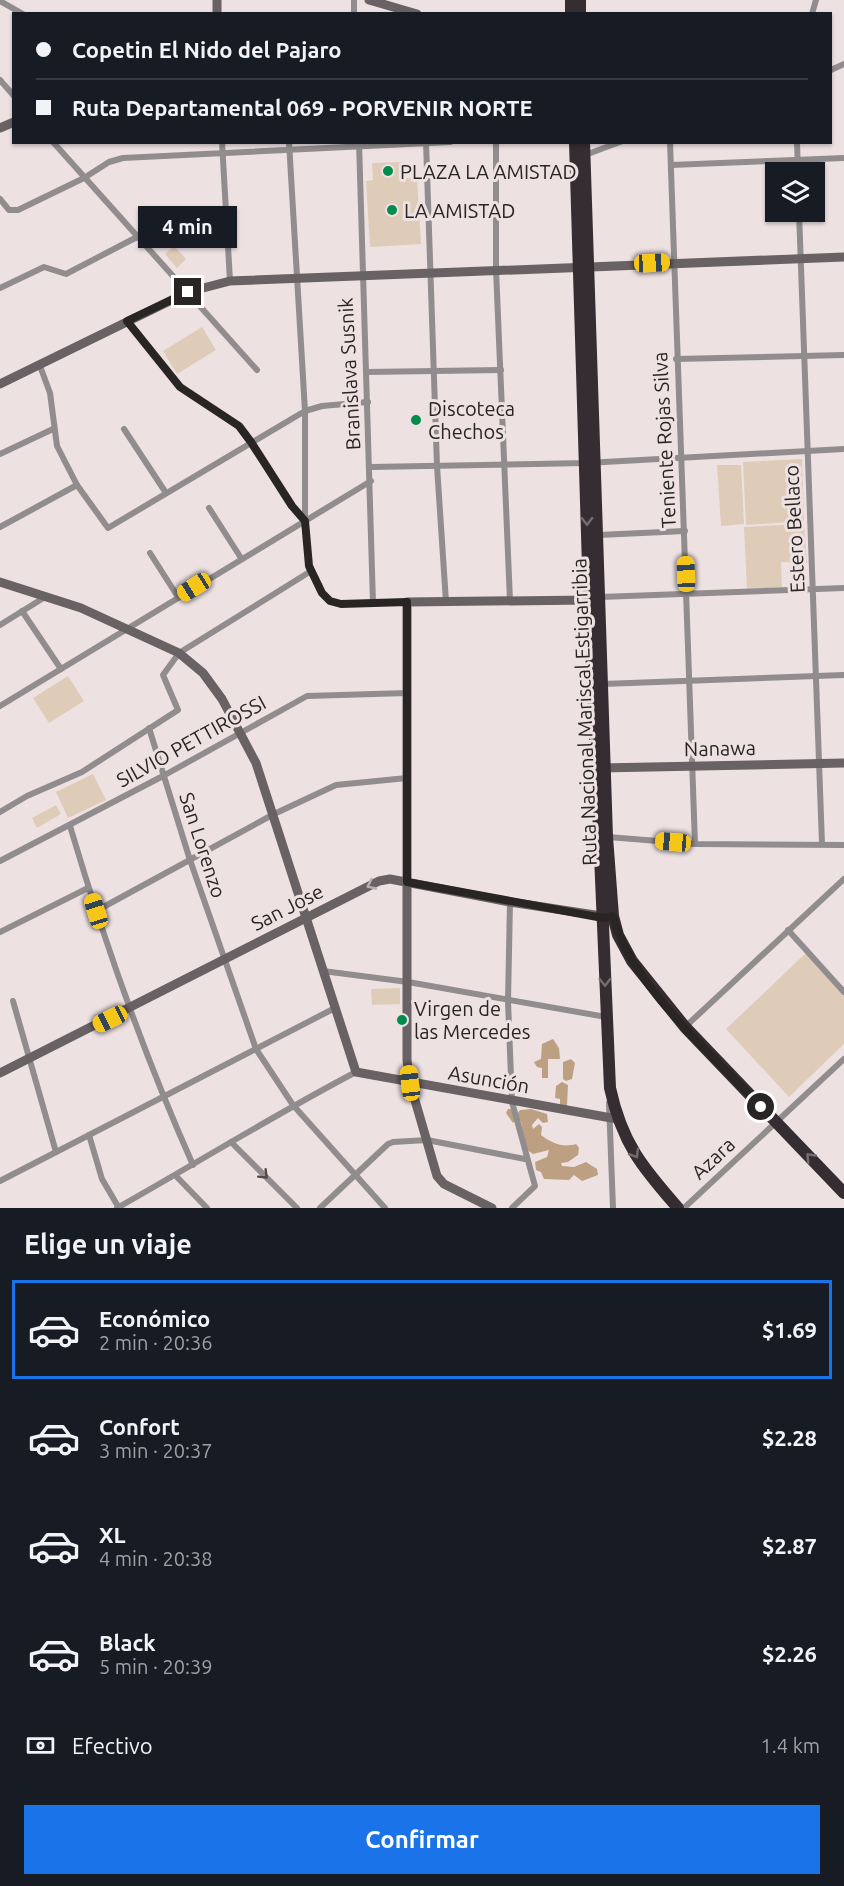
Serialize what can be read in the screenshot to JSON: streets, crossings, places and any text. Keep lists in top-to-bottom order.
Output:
{
  "streets": {
    "highway": ["Ruta Nacional Mariscal Estigarribia"],
    "street": [
      "Branislava Susnik",
      "Teniente Rojas Silva",
      "Estero Bellaco",
      "SILVIO PETTIROSSI",
      "Nanawa",
      "San Lorenzo",
      "San Jose",
      "Asunción",
      "Azara"
    ]
  },
  "crossings": [
    ["Teniente Rojas Silva", "Nanawa"],
    ["Estero Bellaco", "Nanawa"],
    ["Ruta Nacional Mariscal Estigarribia", "Nanawa"],
    ["Ruta Nacional Mariscal Estigarribia", "San Jose"],
    ["Ruta Nacional Mariscal Estigarribia", "Azara"],
    ["SILVIO PETTIROSSI", "San Lorenzo"],
    ["San Lorenzo", "San Jose"]
  ],
  "places": [
    "PLAZA LA AMISTAD",
    "LA AMISTAD",
    "Discoteca Chechos",
    "Virgen de las Mercedes"
  ],
  "page": {
    "banner": ["Copetin El Nido del Pajaro", "Ruta Departamental 069 - PORVENIR NORTE"],
    "bubble": "4 min",
    "heading": "Elige un viaje",
    "list": [
      {
        "name": "Económico",
        "note": "2 min · 20:36",
        "value": "$1.69"
      },
      {
        "name": "Confort",
        "note": "3 min · 20:37",
        "value": "$2.28"
      },
      {
        "name": "XL",
        "note": "4 min · 20:38",
        "value": "$2.87"
      },
      {
        "name": "Black",
        "note": "5 min · 20:39",
        "value": "$2.26"
      }
    ],
    "pay": ["Efectivo", "1.4 km"],
    "buttons": "Confirmar"
  }
}
